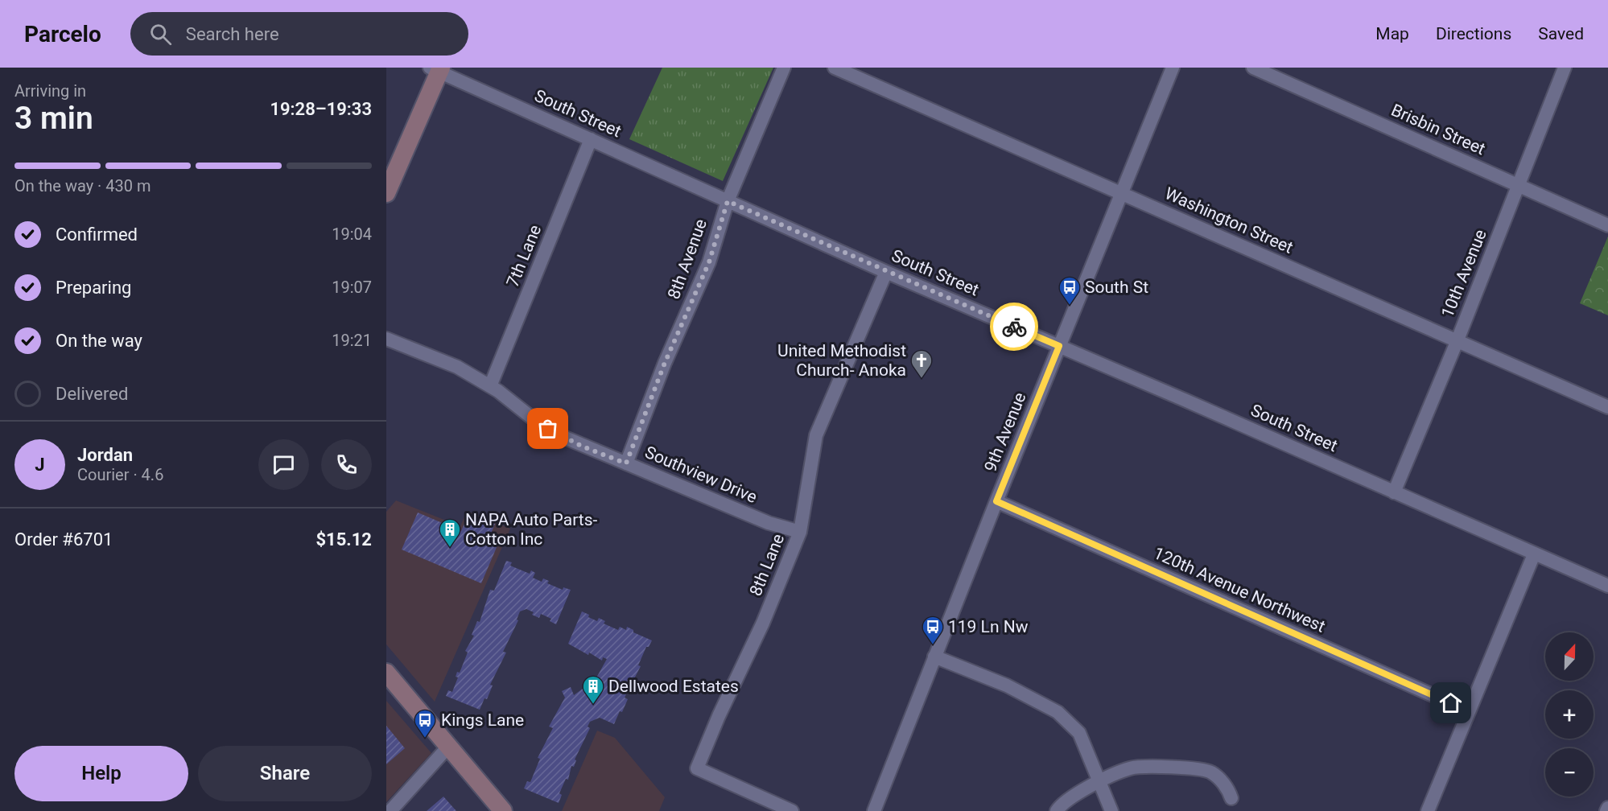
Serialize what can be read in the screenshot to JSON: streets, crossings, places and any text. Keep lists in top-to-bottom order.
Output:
{
  "streets": {
    "street": [
      "South Street",
      "Brisbin Street",
      "Washington Street",
      "7th Lane",
      "8th Avenue",
      "10th Avenue",
      "9th Avenue",
      "Southview Drive",
      "8th Lane",
      "120th Avenue Northwest"
    ]
  },
  "crossings": [
    ["South Street", "7th Lane"],
    ["South Street", "8th Avenue"],
    ["South Street", "10th Avenue"],
    ["South Street", "9th Avenue"],
    ["South Street", "8th Lane"],
    ["Brisbin Street", "10th Avenue"],
    ["Washington Street", "10th Avenue"],
    ["Washington Street", "9th Avenue"],
    ["7th Lane", "Southview Drive"],
    ["8th Avenue", "Southview Drive"],
    ["9th Avenue", "120th Avenue Northwest"],
    ["Southview Drive", "8th Lane"]
  ],
  "places": {
    "bus stop": ["South St", "119 Ln Nw", "Kings Lane"],
    "church": ["United Methodist Church- Anoka"],
    "building": ["NAPA Auto Parts- Cotton Inc", "Dellwood Estates"]
  },
  "north": "top",
  "page": {
    "header": "Parcelo",
    "search": "Search here",
    "nav": ["Map", "Directions", "Saved"],
    "heading": ["3 min", "Arriving in", "19:28–19:33"],
    "panel": [
      "Jordan",
      "Courier · 4.6",
      "Order #6701",
      "$15.12"
    ],
    "bar": "On the way · 430 m",
    "list": [
      ["Confirmed", "19:04"],
      ["Preparing", "19:07"],
      ["On the way", "19:21"],
      "Delivered"
    ],
    "round": "J",
    "map_buttons": ["+", "−"],
    "buttons": ["Help", "Share"]
  }
}
